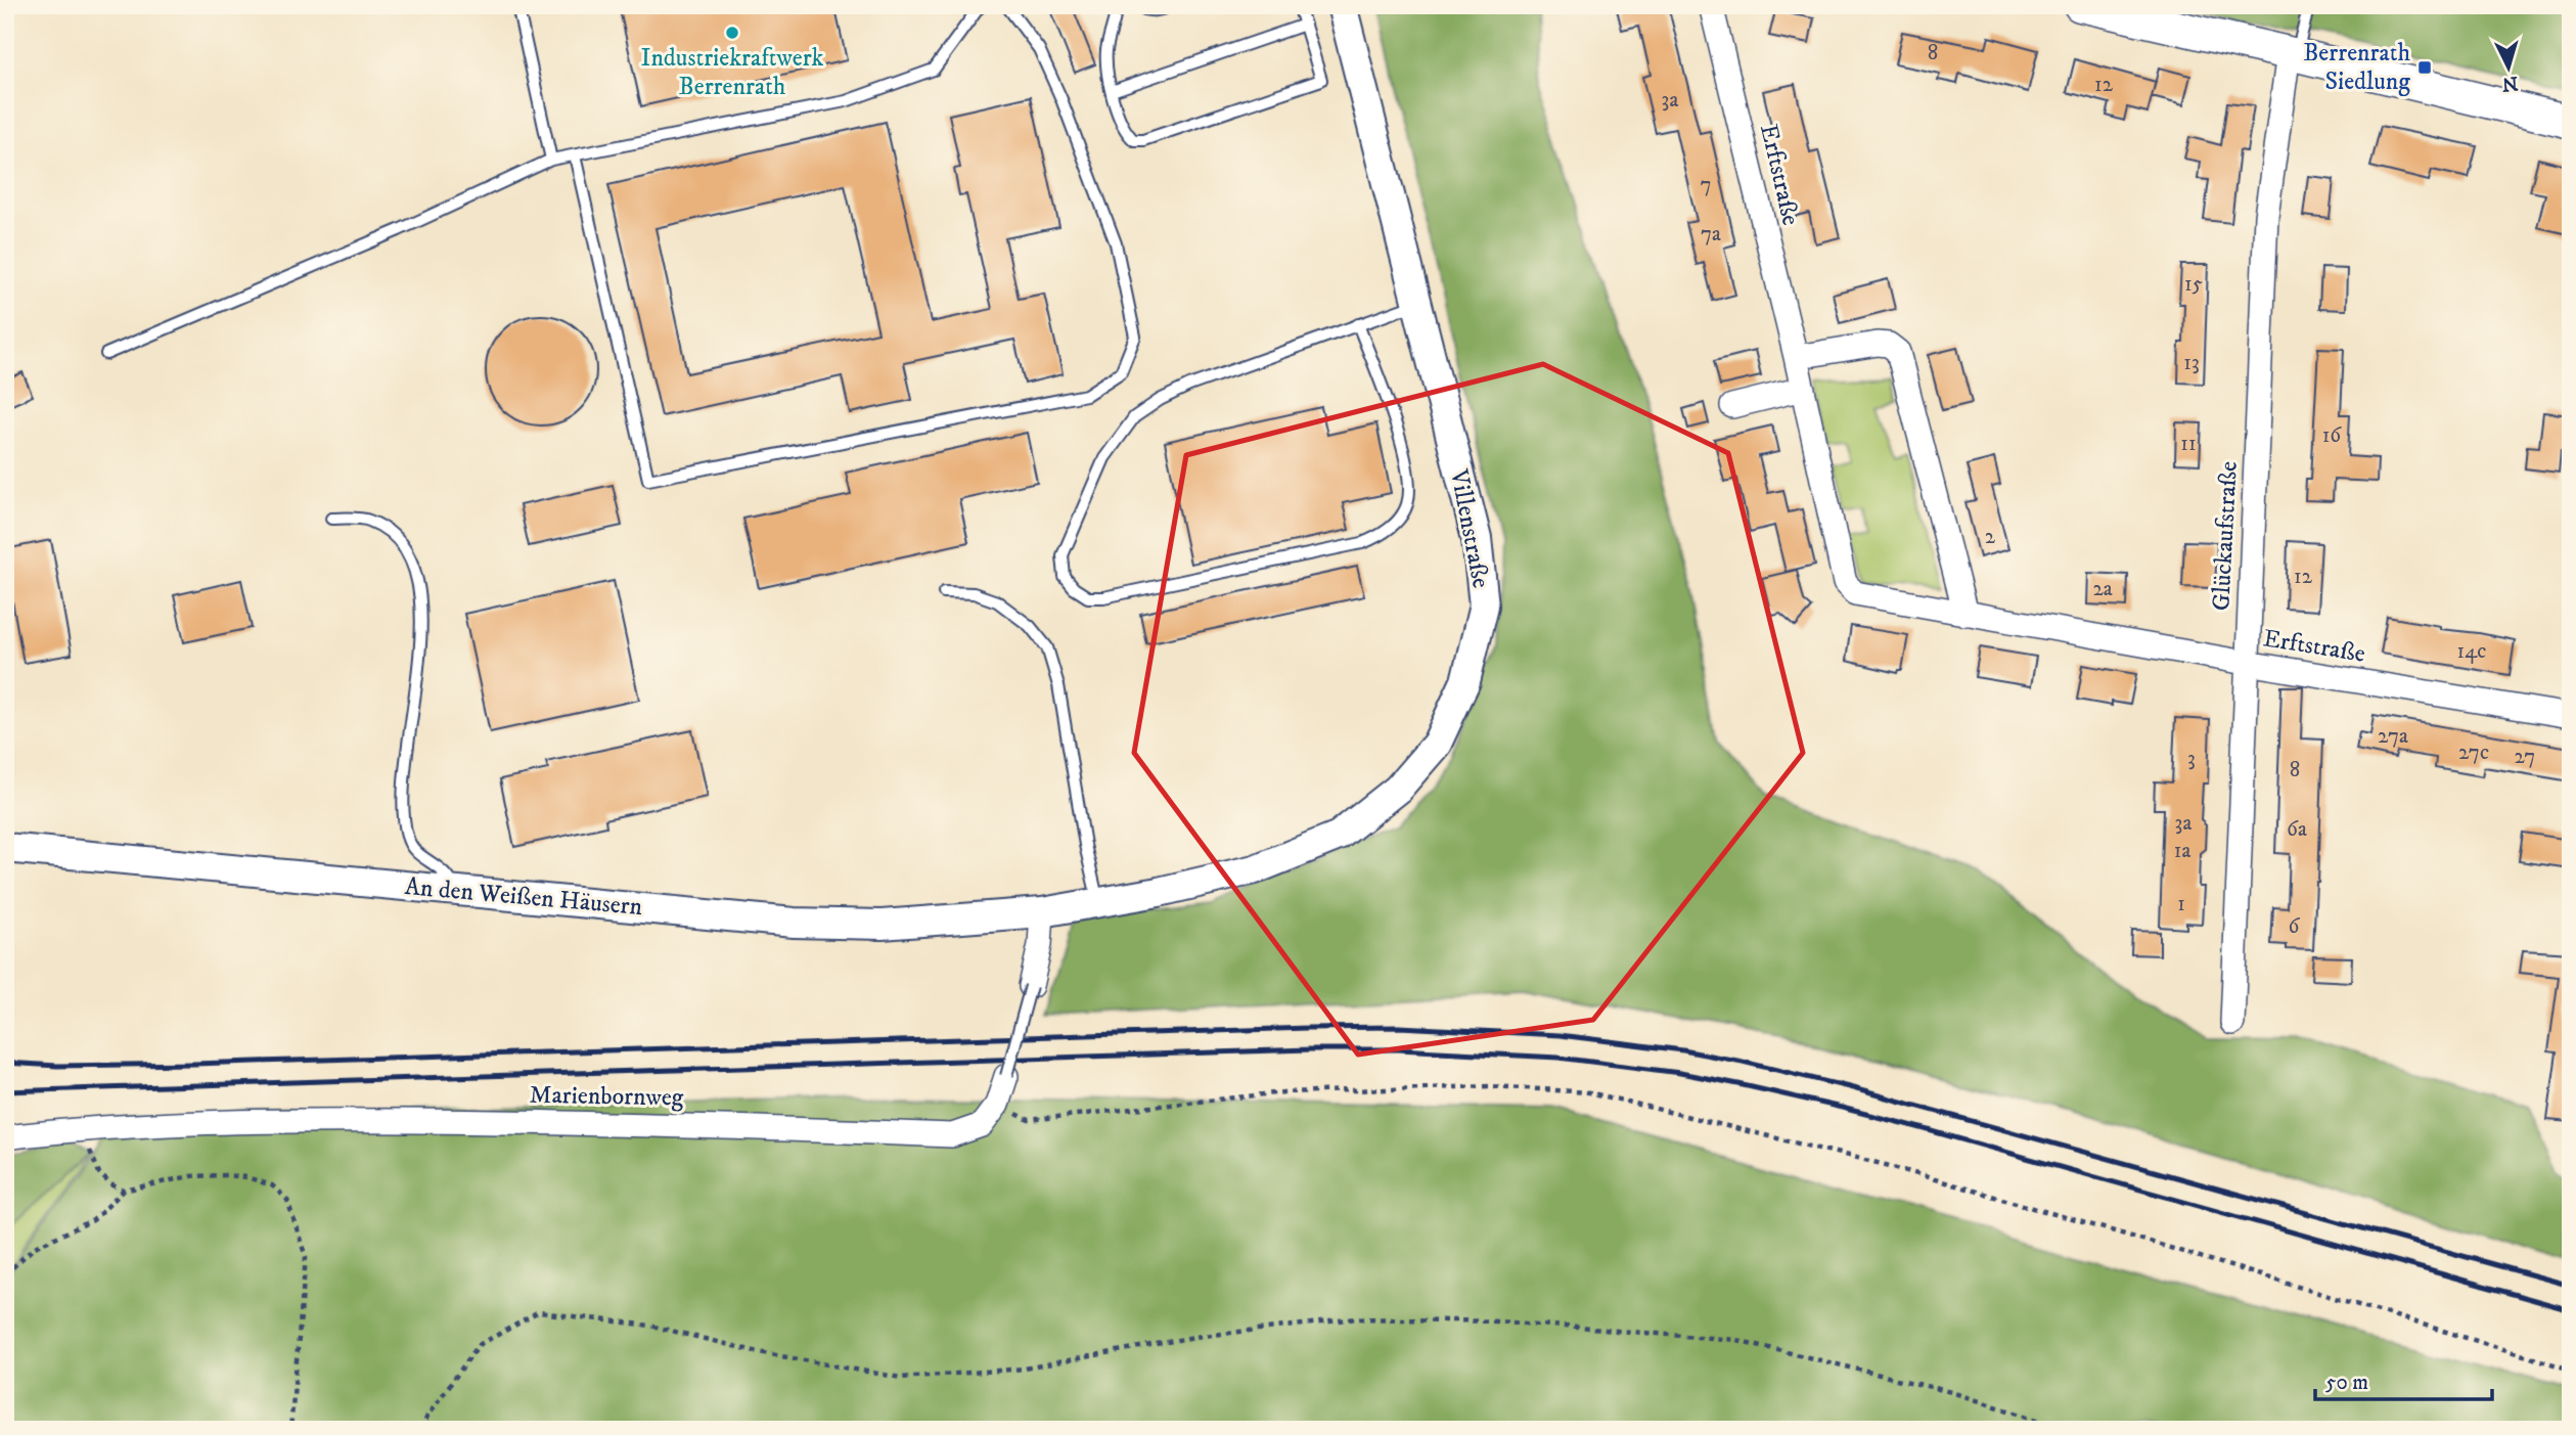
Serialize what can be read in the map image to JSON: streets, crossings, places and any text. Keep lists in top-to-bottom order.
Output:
{
  "streets": {
    "street": [
      "Erftstraße",
      "Villenstraße",
      "Glückaufstraße",
      "An den Weißen Häusern",
      "Marienbornweg"
    ]
  },
  "crossings": [
    ["Erftstraße", "Glückaufstraße"],
    ["Villenstraße", "An den Weißen Häusern"],
    ["Villenstraße", "Marienbornweg"],
    ["An den Weißen Häusern", "Marienbornweg"]
  ],
  "places": {
    "other": ["Industriekraftwerk Berrenrath"],
    "transit": ["Berrenrath Siedlung"]
  },
  "house_numbers": [
    "8",
    "12",
    "3a",
    "7",
    "7a",
    "15",
    "13",
    "16",
    "11",
    "2",
    "12",
    "2a",
    "14c",
    "27a",
    "27c",
    "27",
    "3",
    "8",
    "3a",
    "6a",
    "1a",
    "1",
    "6"
  ],
  "scale_bar": "50 m",
  "north": "bottom"
}
